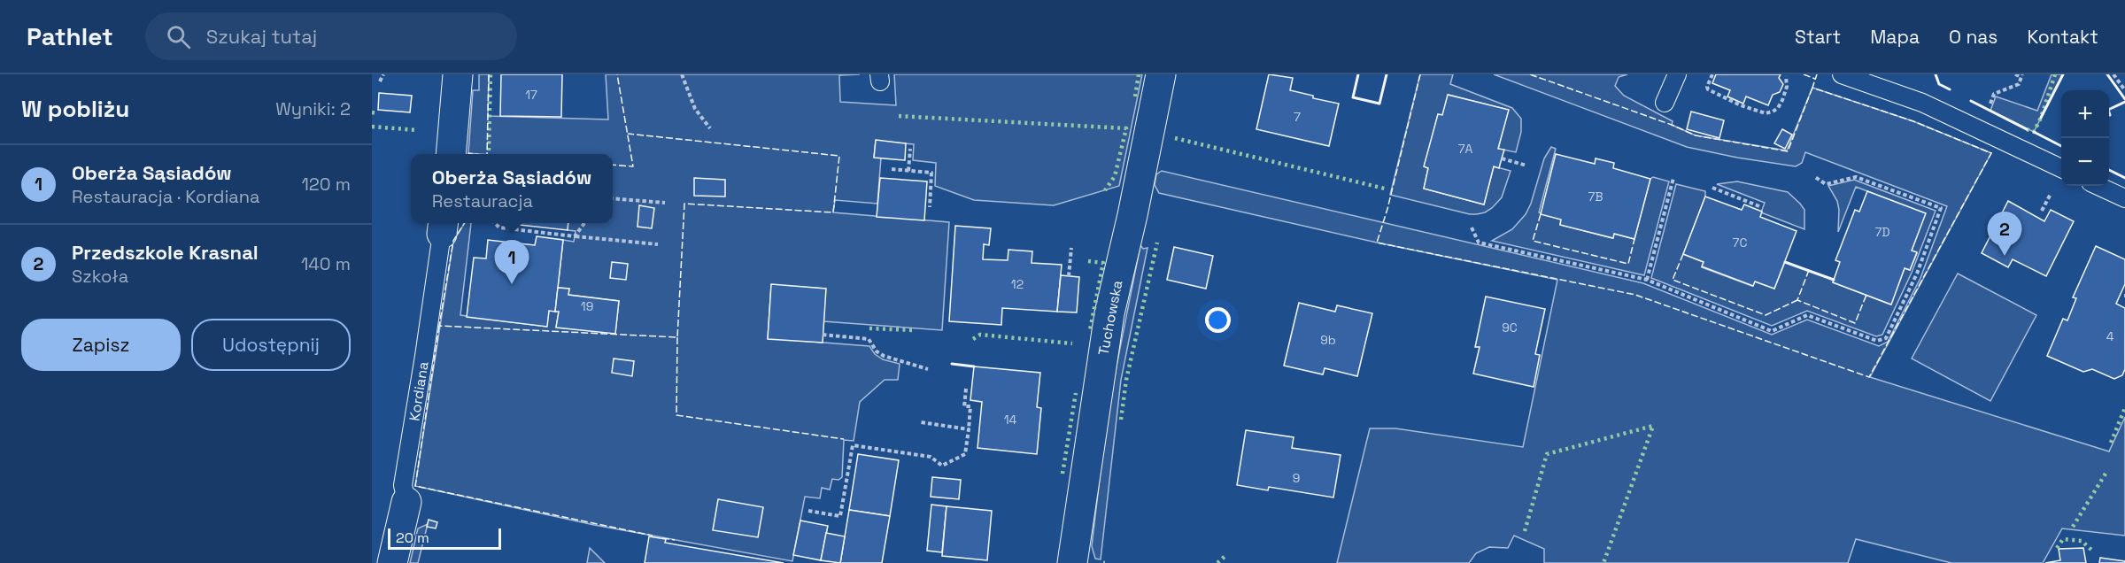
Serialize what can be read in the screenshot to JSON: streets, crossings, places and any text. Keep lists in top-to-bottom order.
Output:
{
  "streets": {
    "street": ["Tuchowska", "Kordiana"]
  },
  "house_numbers": [
    "17",
    "7",
    "7A",
    "7B",
    "7D",
    "7C",
    "12",
    "19",
    "9C",
    "4",
    "9b",
    "14",
    "9"
  ],
  "scale_bar": "20 m",
  "page": {
    "header": "Pathlet",
    "search": "Szukaj tutaj",
    "nav": [
      "Start",
      "Mapa",
      "O nas",
      "Kontakt"
    ],
    "heading": ["W pobliżu", "Wyniki: 2"],
    "map_buttons": ["+", "−"],
    "list": [
      {
        "mark": "1",
        "name": "Oberża Sąsiadów",
        "note": "Restauracja · Kordiana",
        "value": "120 m"
      },
      {
        "mark": "2",
        "name": "Przedszkole Krasnal",
        "note": "Szkoła",
        "value": "140 m"
      }
    ],
    "popup": ["Oberża Sąsiadów", "Restauracja"],
    "pins": ["2", "1"],
    "buttons": ["Zapisz", "Udostępnij"],
    "scale": "20 m"
  }
}
